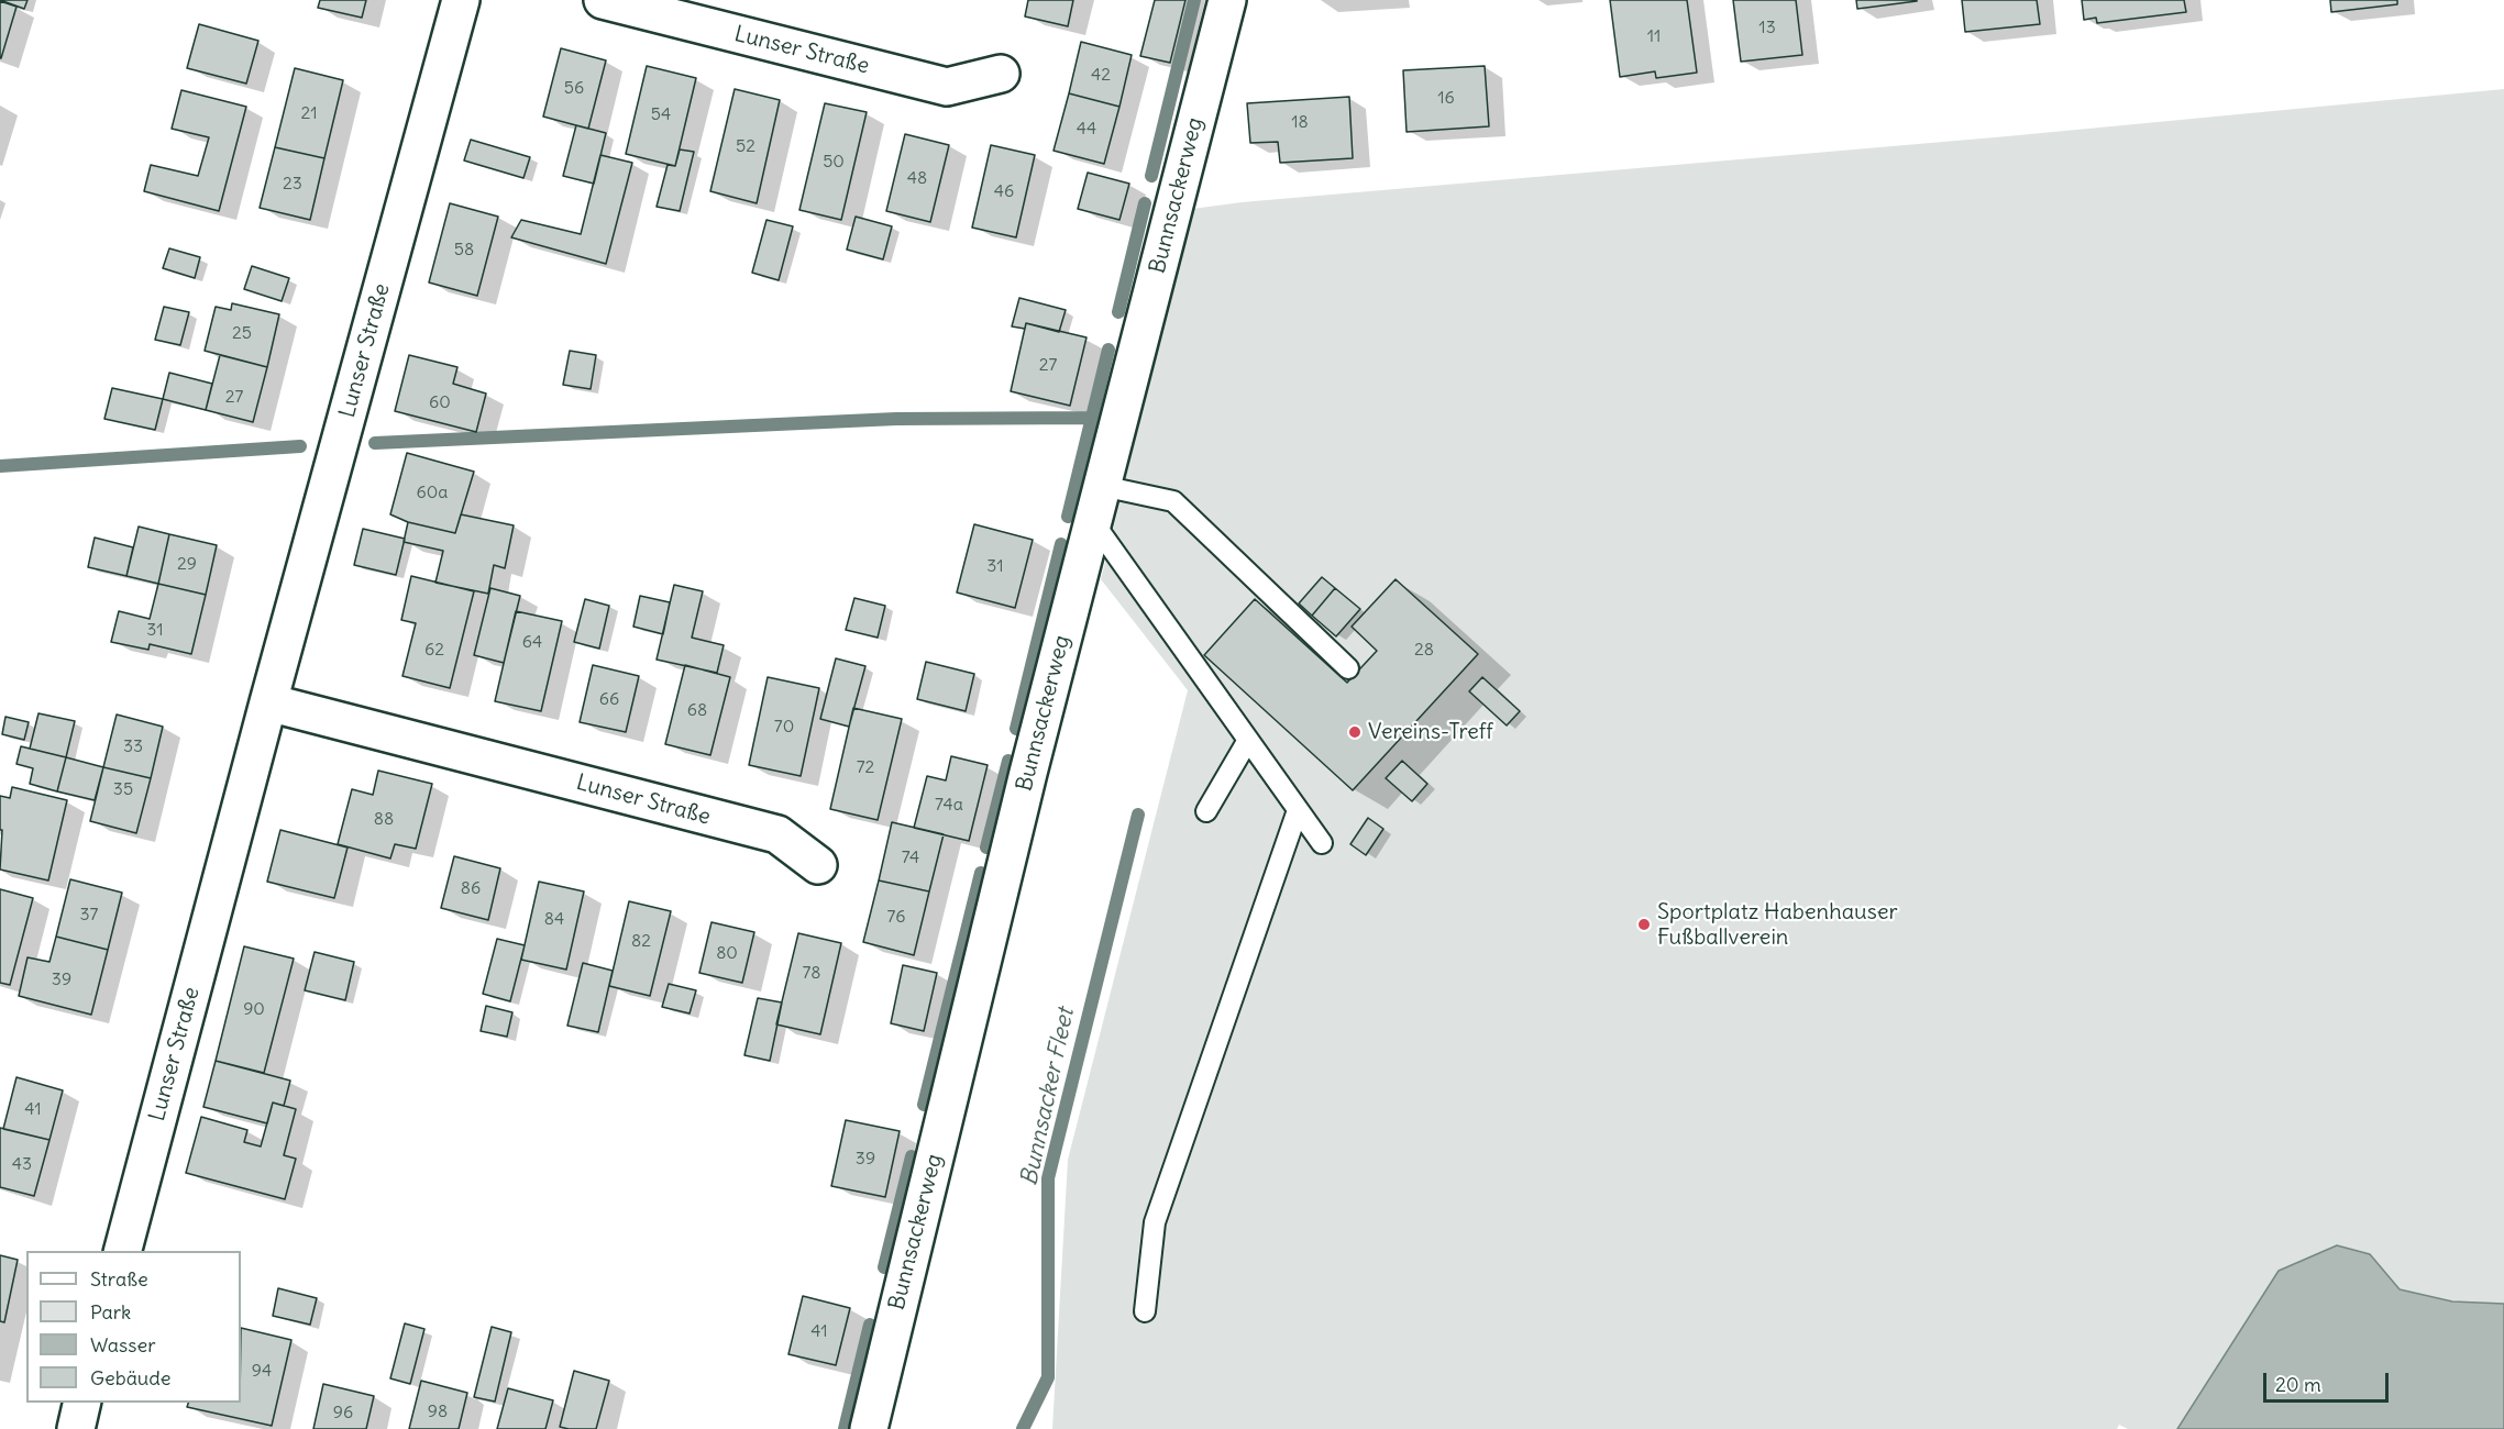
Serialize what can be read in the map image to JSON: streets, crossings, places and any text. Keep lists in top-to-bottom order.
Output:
{
  "streets": {
    "street": ["Lunser Straße", "Bunnsackerweg"]
  },
  "water": ["Bunnsacker Fleet"],
  "places": ["Vereins-Treff", "Sportplatz Habenhauser Fußballverein"],
  "house_numbers": [
    "13",
    "11",
    "42",
    "56",
    "16",
    "21",
    "54",
    "18",
    "44",
    "52",
    "50",
    "48",
    "23",
    "46",
    "58",
    "25",
    "27",
    "27",
    "60",
    "60a",
    "29",
    "31",
    "31",
    "64",
    "62",
    "28",
    "66",
    "68",
    "70",
    "33",
    "72",
    "35",
    "74a",
    "88",
    "74",
    "86",
    "37",
    "76",
    "84",
    "82",
    "80",
    "78",
    "39",
    "90",
    "41",
    "39",
    "43",
    "41",
    "94",
    "98",
    "96"
  ],
  "legend": [
    "Straße",
    "Park",
    "Wasser",
    "Gebäude"
  ],
  "scale_bar": "20 m"
}
